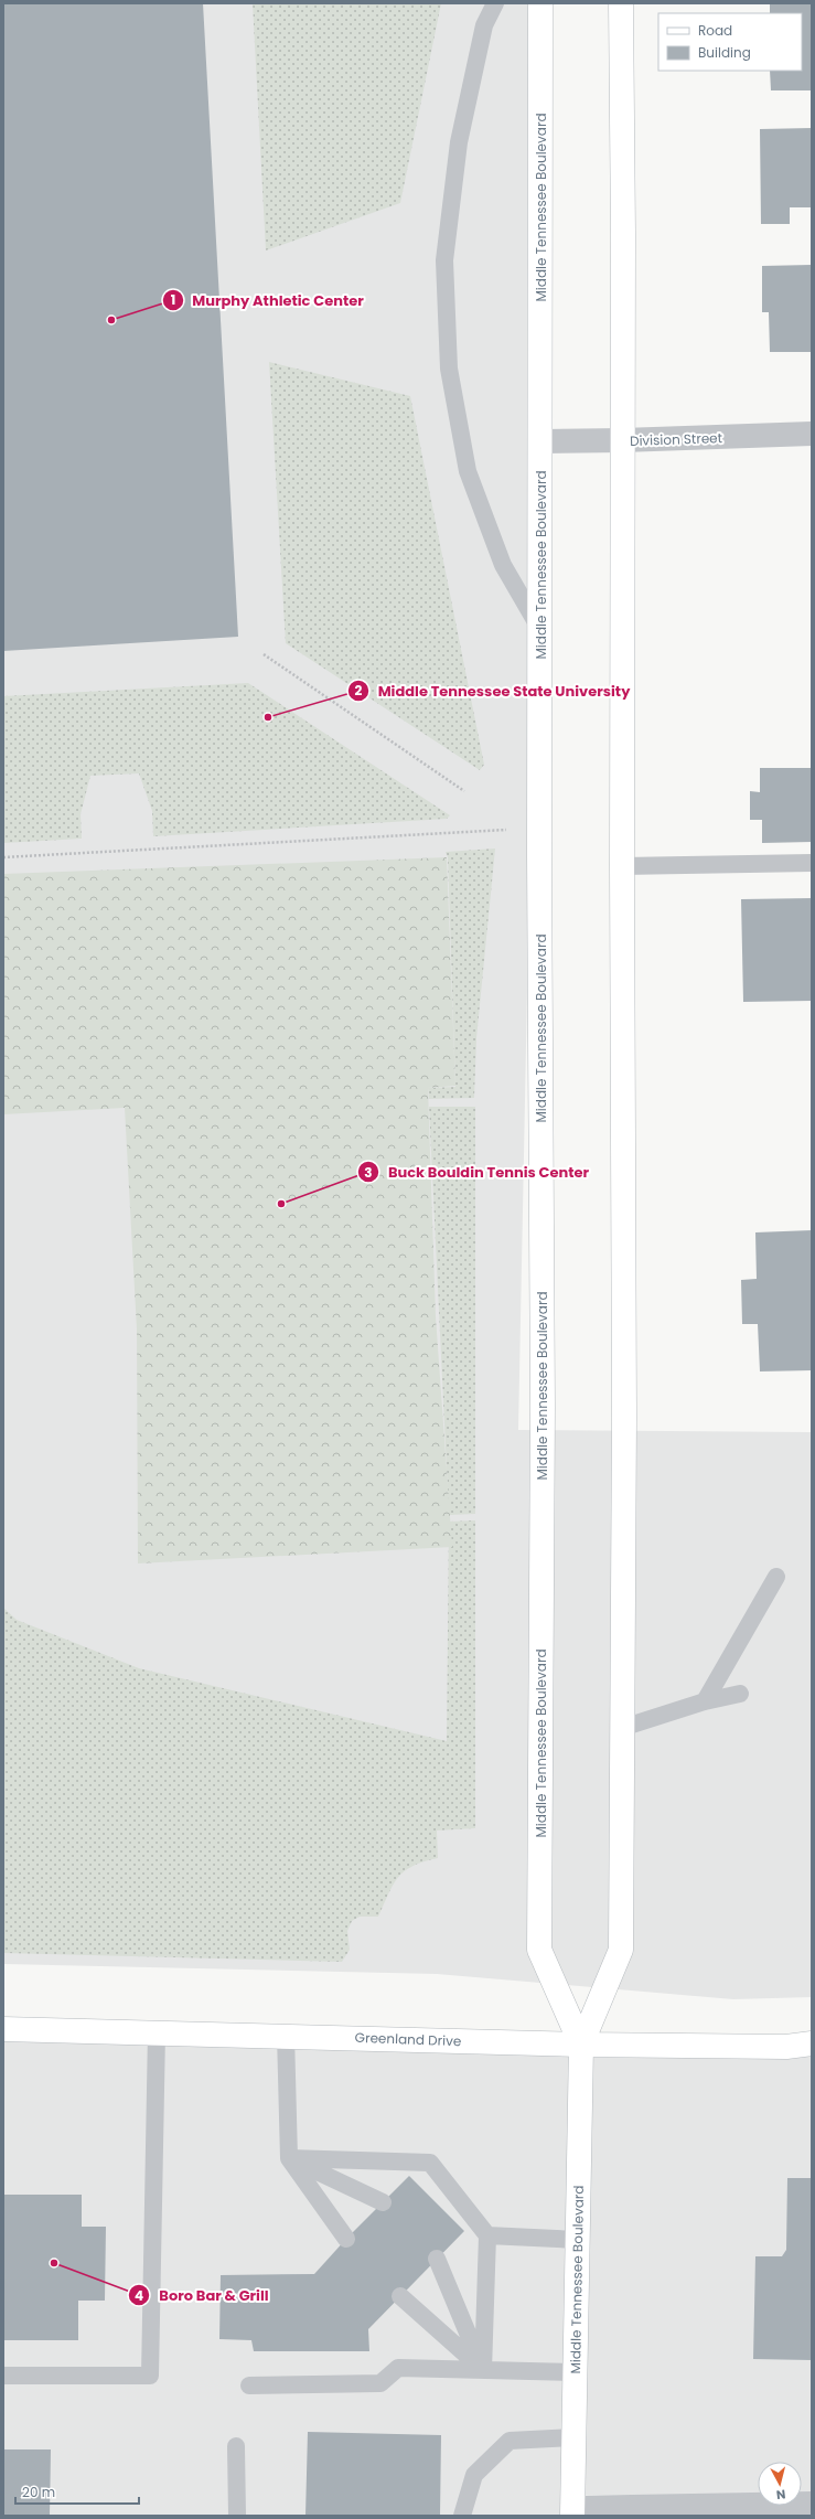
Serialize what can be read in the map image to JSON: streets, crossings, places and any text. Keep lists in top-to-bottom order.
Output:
{
  "streets": {
    "main road": ["Middle Tennessee Boulevard", "Greenland Drive"],
    "street": ["Division Street"]
  },
  "crossings": [
    ["Middle Tennessee Boulevard", "Division Street"],
    ["Middle Tennessee Boulevard", "Greenland Drive"]
  ],
  "places": [
    "Murphy Athletic Center",
    "Middle Tennessee State University",
    "Buck Bouldin Tennis Center",
    "Boro Bar & Grill"
  ],
  "legend": ["Road", "Building"],
  "scale_bar": "20 m",
  "north": "bottom"
}
